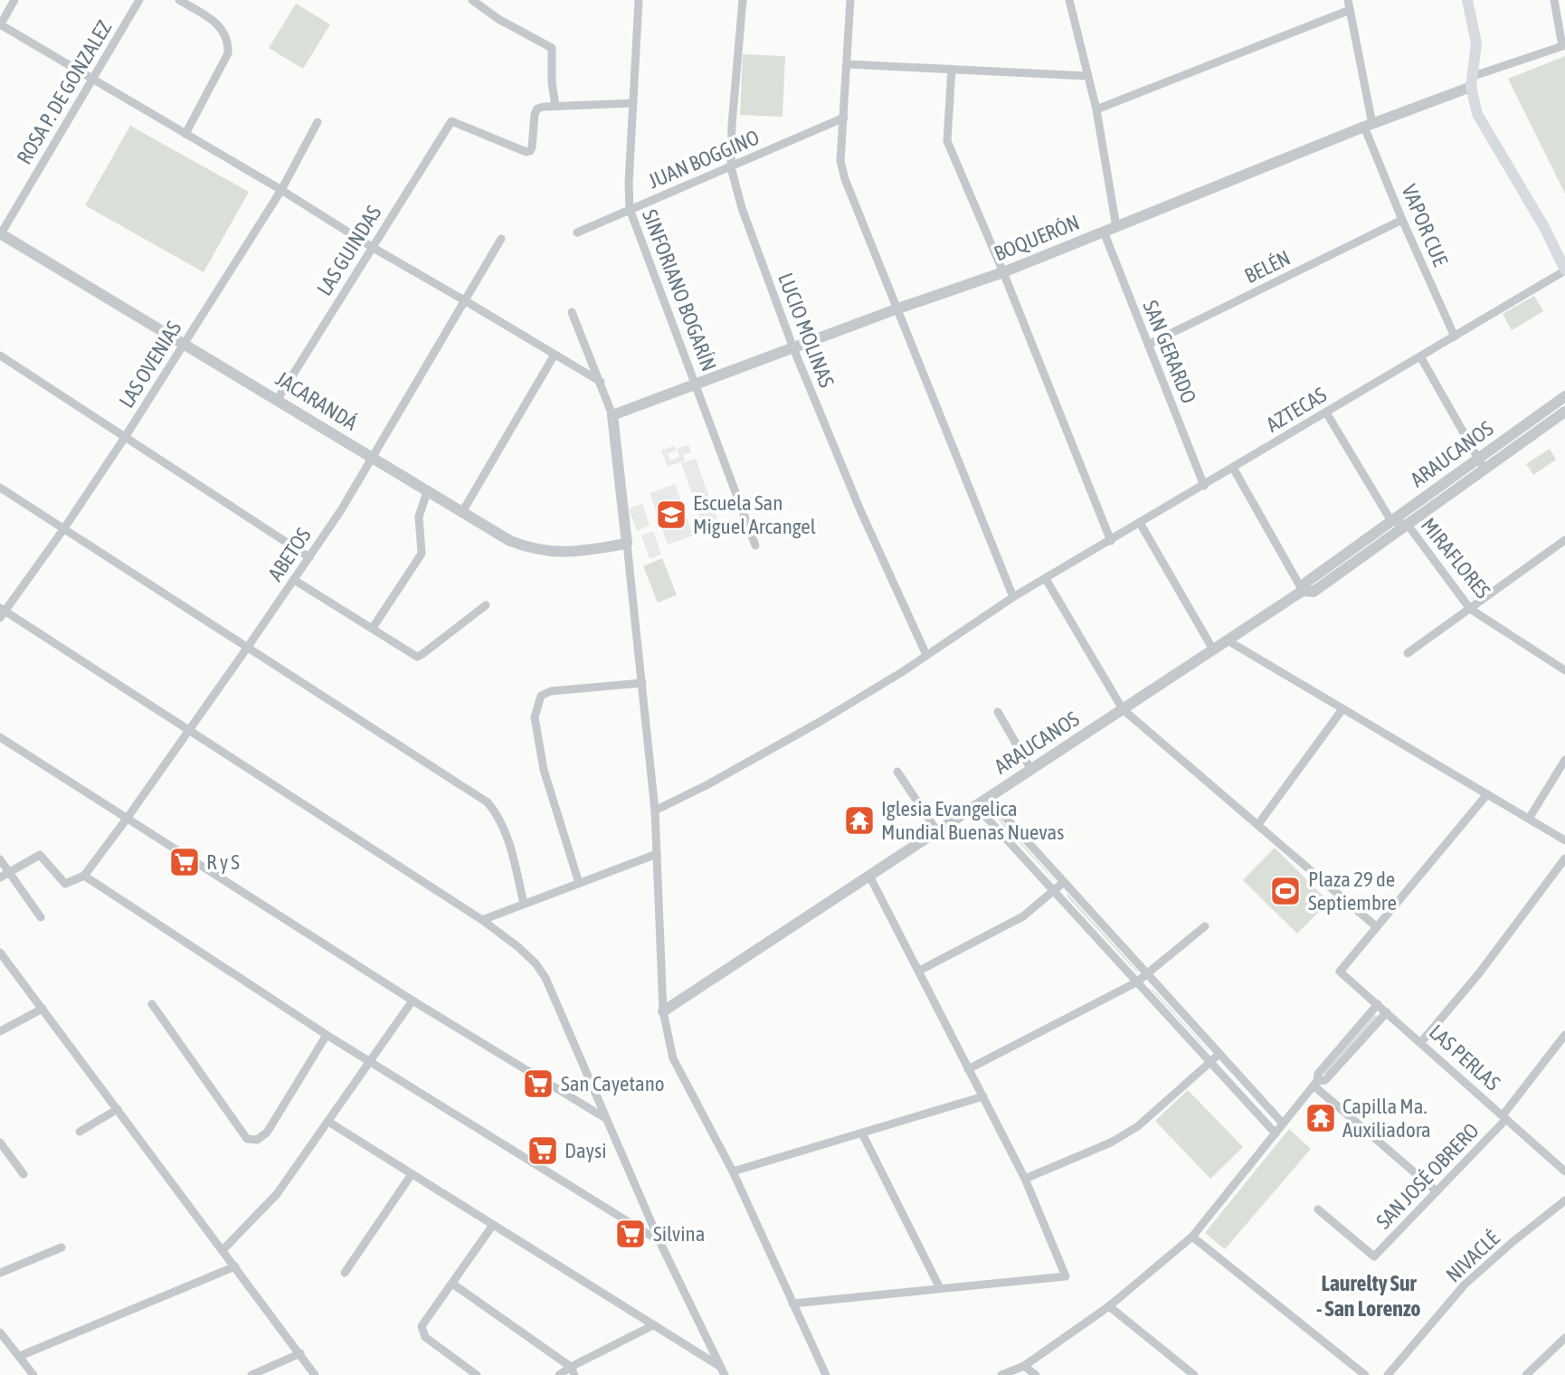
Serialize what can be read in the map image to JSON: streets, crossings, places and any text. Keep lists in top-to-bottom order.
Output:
{
  "streets": {
    "street": [
      "ROSA P. DE GONZALEZ",
      "JUAN BOGGINO",
      "VAPOR CUE",
      "BOQUERÓN",
      "LAS GUINDAS",
      "BELÉN",
      "SINFORIANO BOGARÍN",
      "LUCIO MOLINAS",
      "SAN GERARDO",
      "LAS OVENIAS",
      "JACARANDÁ",
      "AZTECAS",
      "ARAUCANOS",
      "ABETOS",
      "MIRAFLORES",
      "LAS PERLAS",
      "SAN JOSÉ OBRERO",
      "NIVACLÉ"
    ]
  },
  "crossings": [
    ["ROSA P. DE GONZALEZ", "JACARANDÁ"],
    ["JUAN BOGGINO", "SINFORIANO BOGARÍN"],
    ["JUAN BOGGINO", "LUCIO MOLINAS"],
    ["VAPOR CUE", "BOQUERÓN"],
    ["VAPOR CUE", "BELÉN"],
    ["VAPOR CUE", "AZTECAS"],
    ["BOQUERÓN", "SINFORIANO BOGARÍN"],
    ["BOQUERÓN", "LUCIO MOLINAS"],
    ["BOQUERÓN", "SAN GERARDO"],
    ["LAS GUINDAS", "JACARANDÁ"],
    ["BELÉN", "SAN GERARDO"],
    ["LUCIO MOLINAS", "AZTECAS"],
    ["SAN GERARDO", "AZTECAS"],
    ["LAS OVENIAS", "JACARANDÁ"],
    ["JACARANDÁ", "ABETOS"],
    ["AZTECAS", "MIRAFLORES"],
    ["ARAUCANOS", "MIRAFLORES"],
    ["LAS PERLAS", "SAN JOSÉ OBRERO"]
  ],
  "districts": ["Laurelty Sur - San Lorenzo"],
  "places": {
    "school or university": ["Escuela San Miguel Arcangel"],
    "temple": ["Iglesia Evangelica Mundial Buenas Nuevas", "Capilla Ma. Auxiliadora"],
    "supermarket": [
      "R y S",
      "San Cayetano",
      "Daysi",
      "Silvina"
    ],
    "sports": ["Plaza 29 de Septiembre"]
  }
}
